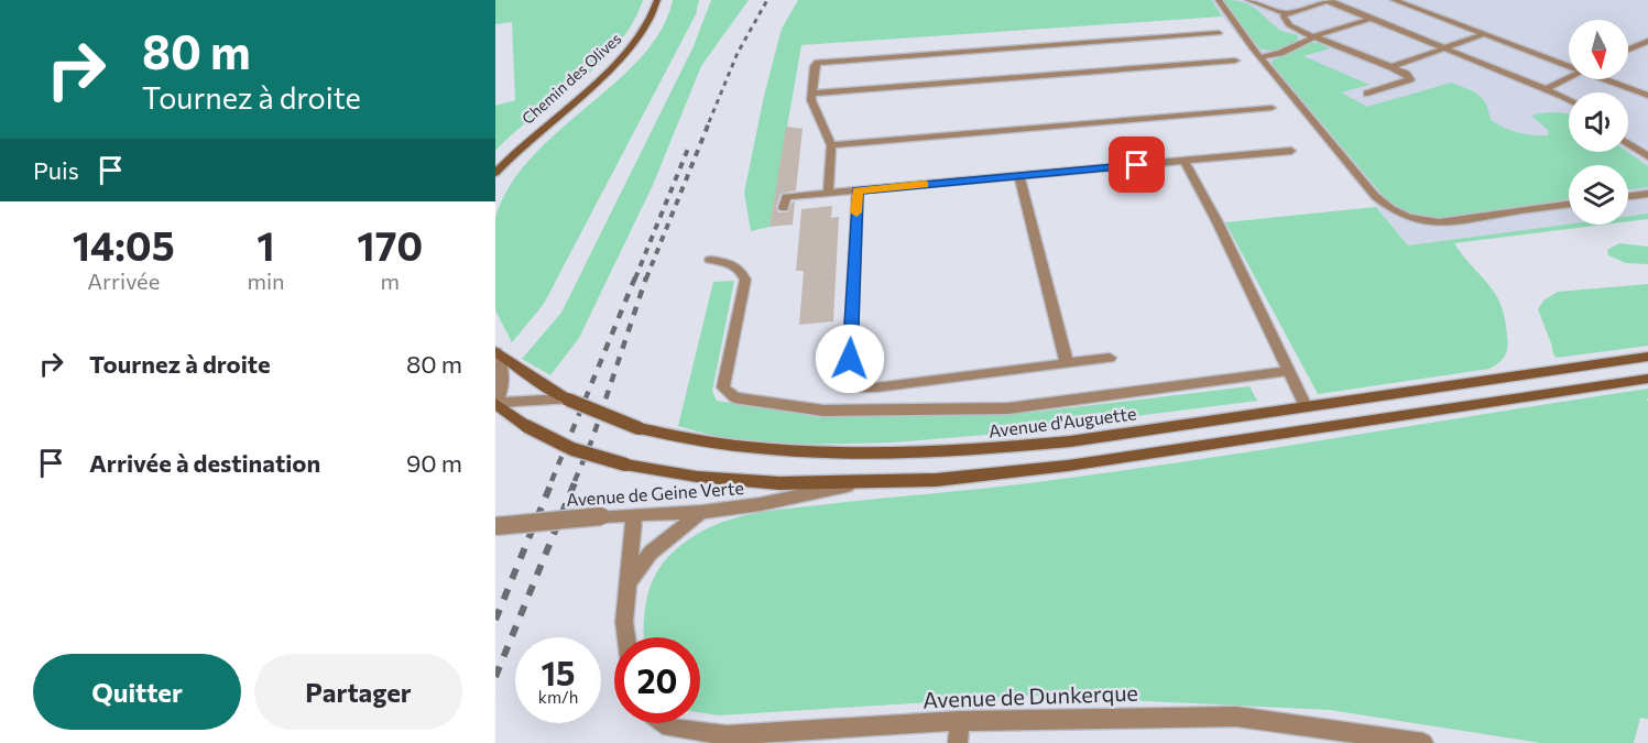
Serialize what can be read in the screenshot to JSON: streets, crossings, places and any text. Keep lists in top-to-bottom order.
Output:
{
  "streets": {
    "main road": ["Chemin des Olives", "Avenue d'Auguette"],
    "street": ["Avenue de Geine Verte", "Avenue de Dunkerque"]
  },
  "north": "bottom",
  "page": {
    "turn": ["80 m", "Tournez à droite"],
    "then": "Puis",
    "eta": [
      "14:05",
      "Arrivée",
      "1",
      "min",
      "170",
      "m"
    ],
    "list": [
      {
        "name": "Tournez à droite",
        "value": "80 m"
      },
      {
        "name": "Arrivée à destination",
        "value": "90 m"
      }
    ],
    "speed": "15 km/h",
    "limit": "20",
    "buttons": ["Quitter", "Partager"]
  }
}
